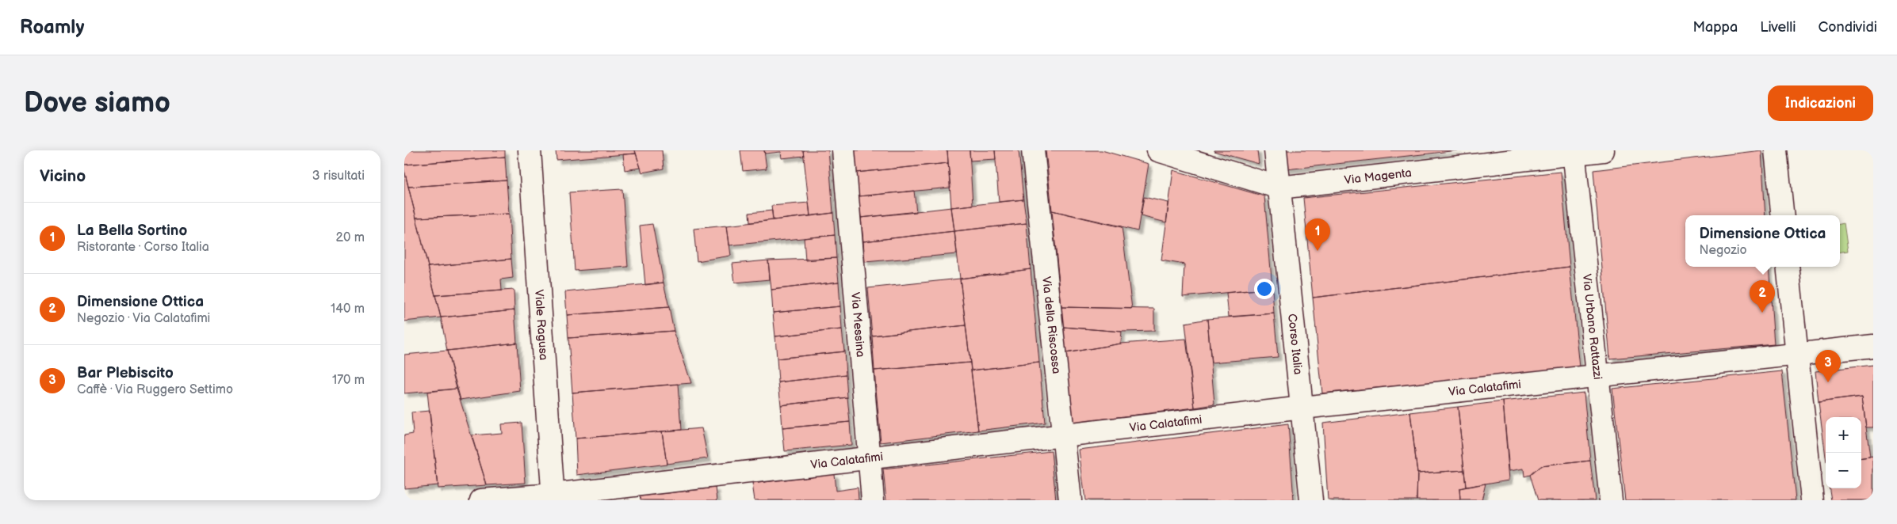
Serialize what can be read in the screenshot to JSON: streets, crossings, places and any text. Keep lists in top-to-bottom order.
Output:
{
  "streets": {
    "street": [
      "Via Magenta",
      "Viale Ragusa",
      "Via Messina",
      "Via della Riscossa",
      "Via Urbano Rattazzi",
      "Corso Italia",
      "Via Calatafimi"
    ]
  },
  "crossings": [
    ["Via Magenta", "Via Urbano Rattazzi"],
    ["Via Magenta", "Corso Italia"],
    ["Viale Ragusa", "Via Calatafimi"],
    ["Via Messina", "Via Calatafimi"],
    ["Via della Riscossa", "Via Calatafimi"],
    ["Via Urbano Rattazzi", "Via Calatafimi"],
    ["Corso Italia", "Via Calatafimi"]
  ],
  "page": {
    "header": "Roamly",
    "nav": ["Mappa", "Livelli", "Condividi"],
    "buttons": "Indicazioni",
    "title": "Dove siamo",
    "heading": ["Vicino", "3 risultati"],
    "list": [
      {
        "mark": "1",
        "name": "La Bella Sortino",
        "note": "Ristorante · Corso Italia",
        "value": "20 m"
      },
      {
        "mark": "2",
        "name": "Dimensione Ottica",
        "note": "Negozio · Via Calatafimi",
        "value": "140 m"
      },
      {
        "mark": "3",
        "name": "Bar Plebiscito",
        "note": "Caffè · Via Ruggero Settimo",
        "value": "170 m"
      }
    ],
    "popup": ["Dimensione Ottica", "Negozio"],
    "pins": ["1", "2", "3"],
    "map_buttons": ["+", "−"]
  }
}
